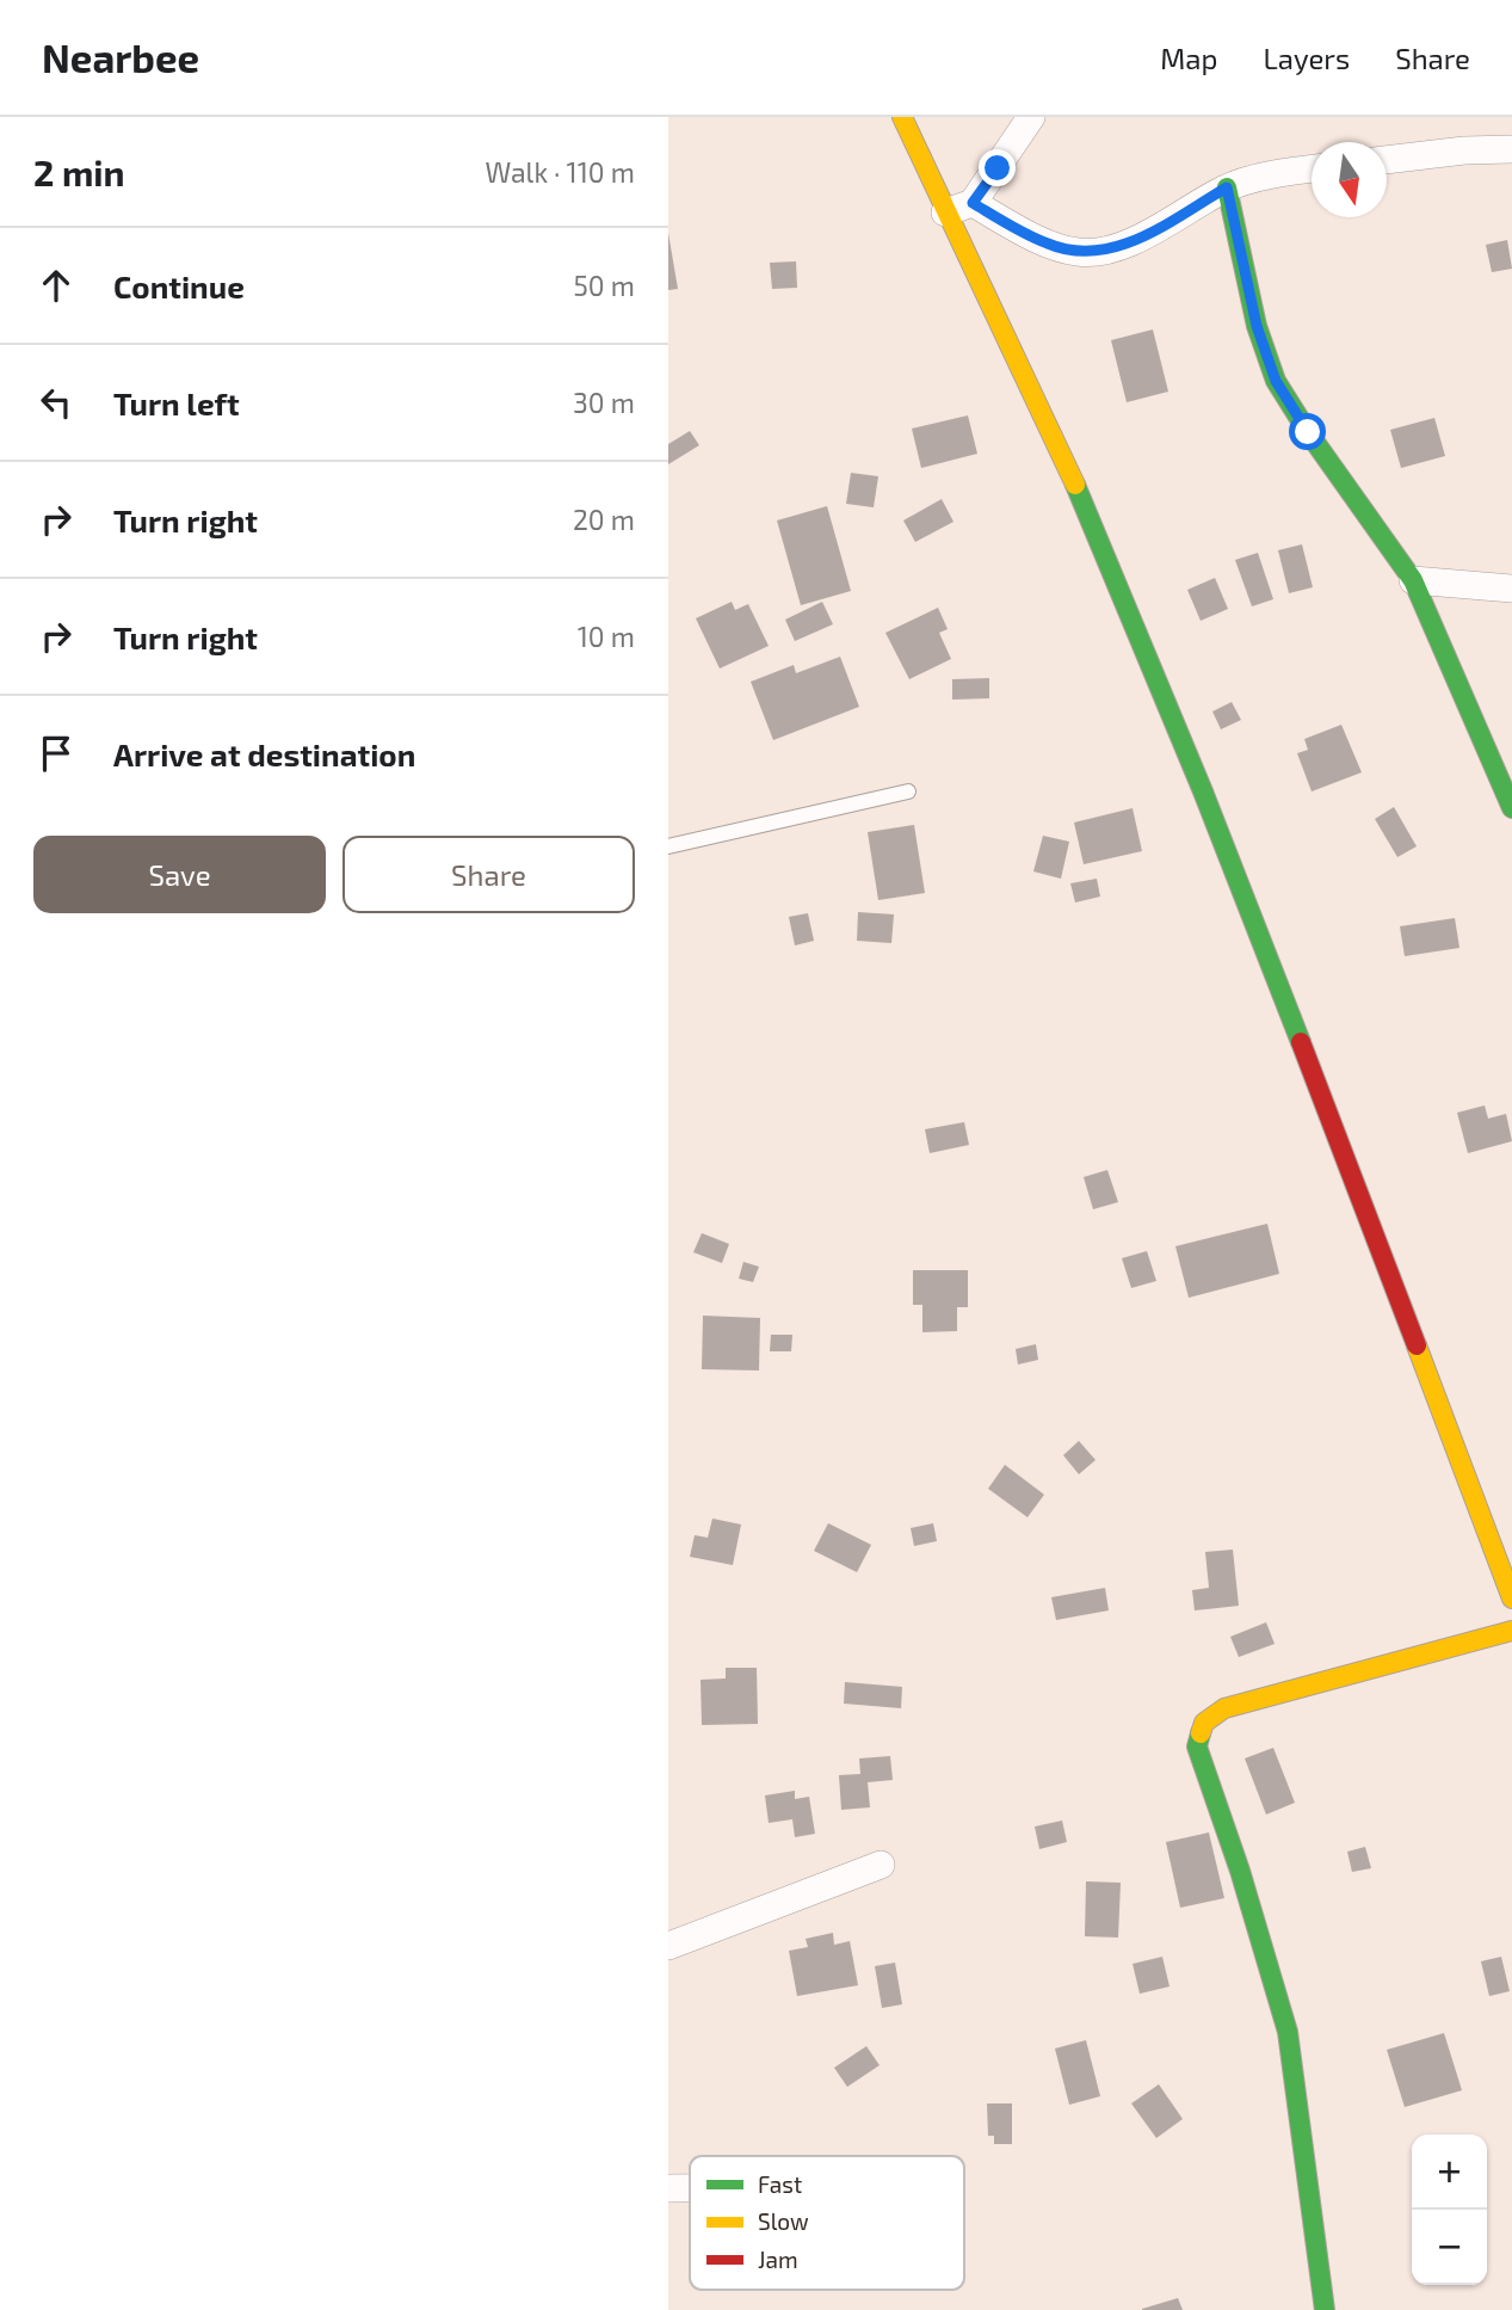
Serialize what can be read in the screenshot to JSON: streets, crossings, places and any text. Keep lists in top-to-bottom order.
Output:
{
  "legend": ["Fast", "Slow", "Jam"],
  "north": "bottom",
  "page": {
    "header": "Nearbee",
    "nav": ["Map", "Layers", "Share"],
    "heading": ["2 min", "Walk · 110 m"],
    "list": [
      ["Continue", "50 m"],
      ["Turn left", "30 m"],
      ["Turn right", "20 m"],
      ["Turn right", "10 m"],
      "Arrive at destination"
    ],
    "buttons": ["Save", "Share"],
    "map_buttons": ["+", "−"]
  }
}
